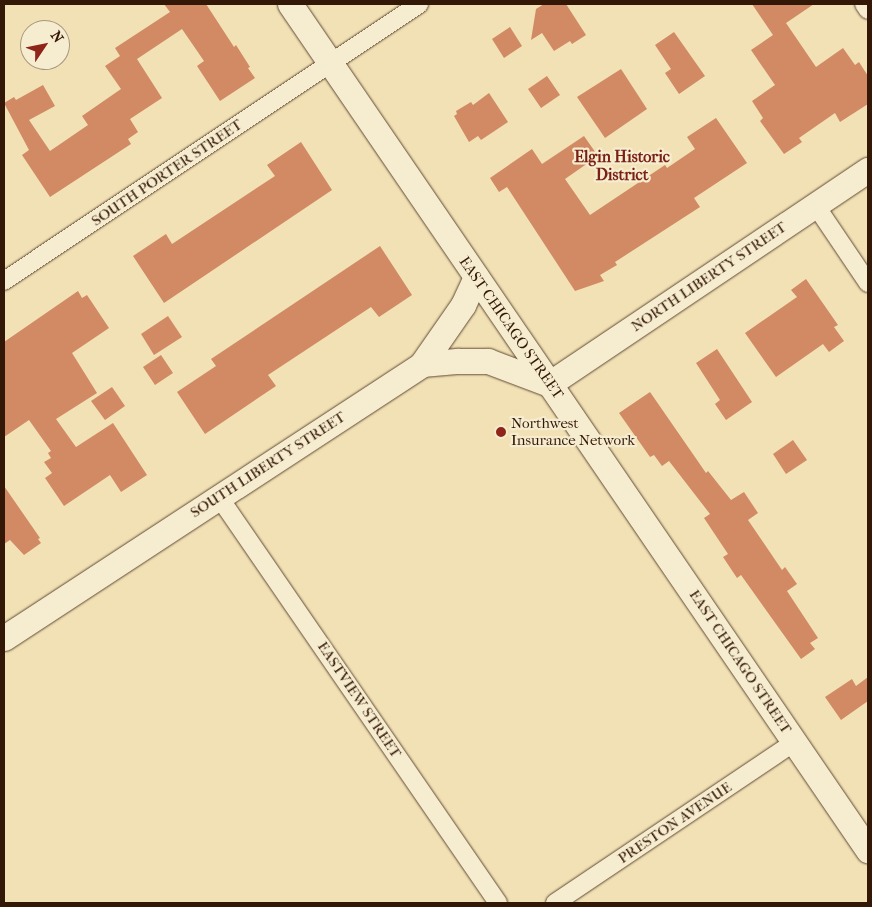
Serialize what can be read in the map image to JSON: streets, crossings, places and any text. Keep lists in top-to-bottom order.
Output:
{
  "streets": {
    "main road": ["NORTH LIBERTY STREET", "EAST CHICAGO STREET", "SOUTH LIBERTY STREET"],
    "street": ["SOUTH PORTER STREET", "EASTVIEW STREET", "PRESTON AVENUE"]
  },
  "crossings": [
    ["SOUTH PORTER STREET", "EAST CHICAGO STREET"],
    ["NORTH LIBERTY STREET", "EAST CHICAGO STREET"],
    ["NORTH LIBERTY STREET", "SOUTH LIBERTY STREET"],
    ["EAST CHICAGO STREET", "SOUTH LIBERTY STREET"],
    ["EAST CHICAGO STREET", "PRESTON AVENUE"],
    ["SOUTH LIBERTY STREET", "EASTVIEW STREET"]
  ],
  "districts": ["Elgin Historic District"],
  "places": ["Northwest Insurance Network"],
  "north": "top right"
}
